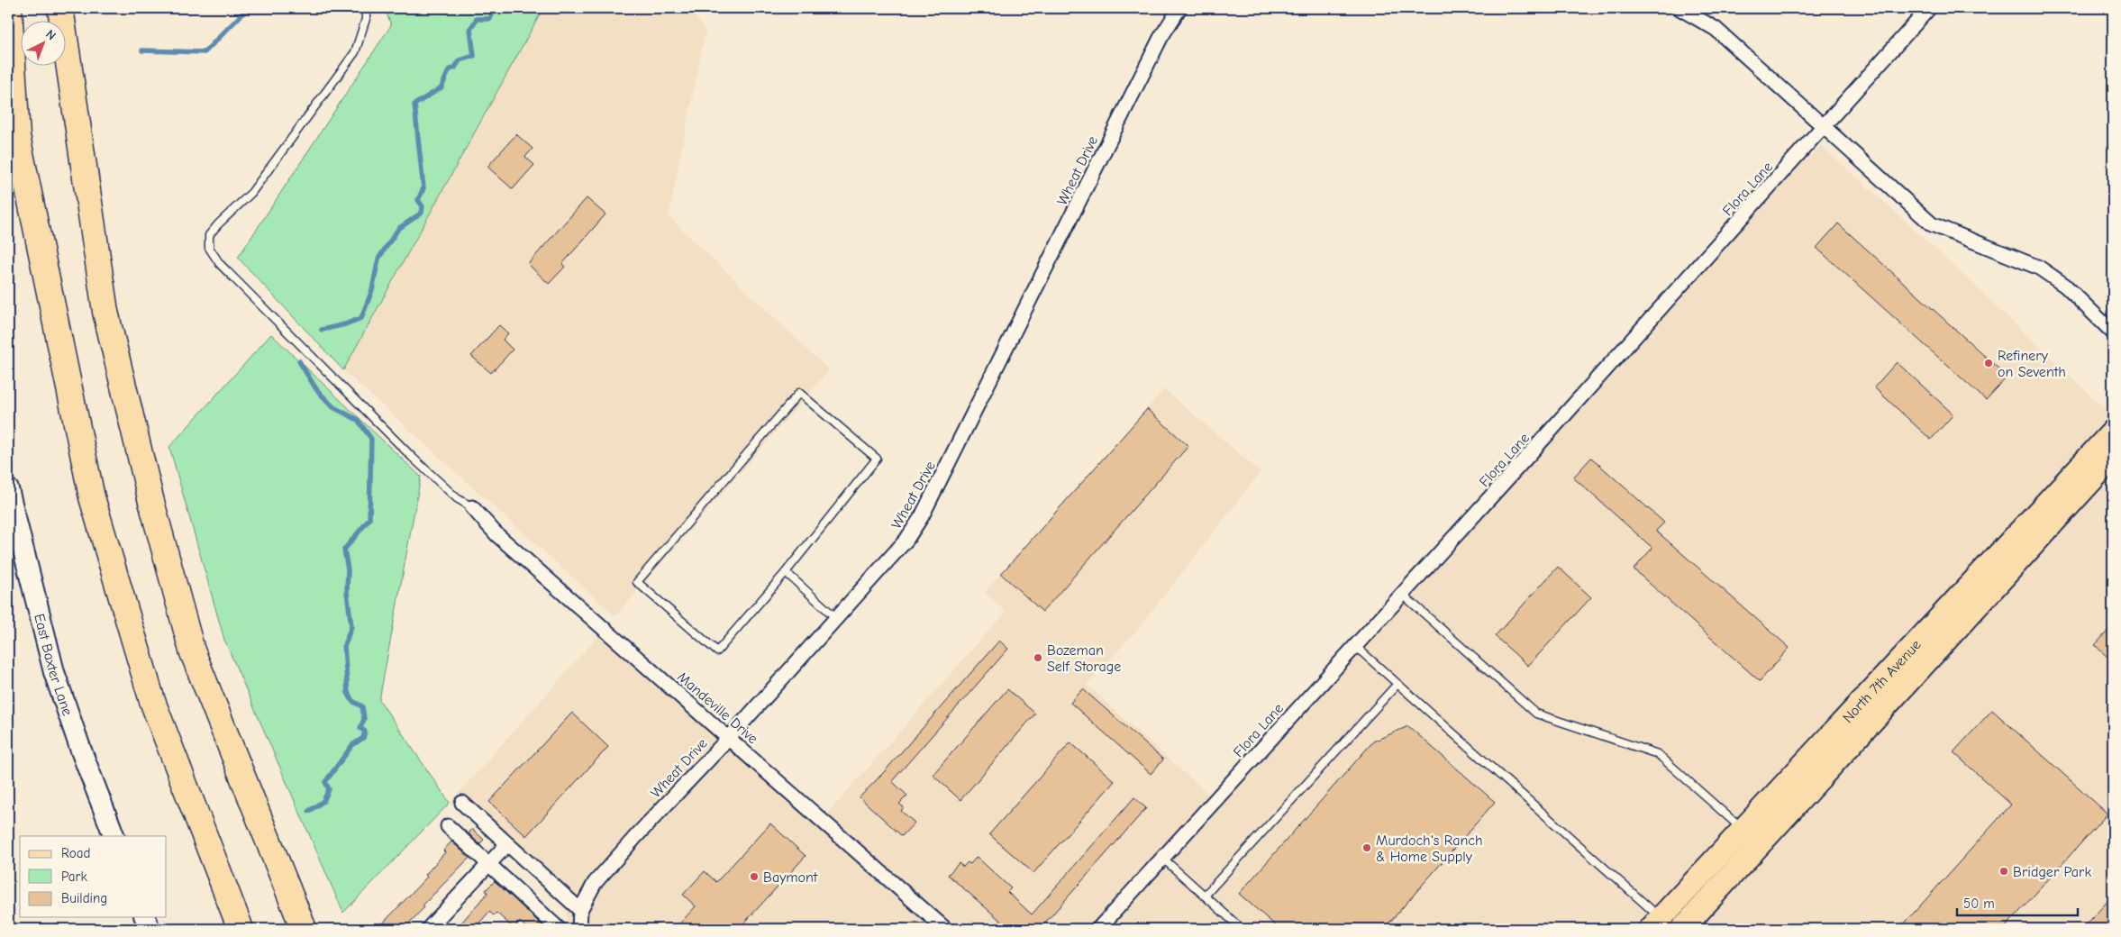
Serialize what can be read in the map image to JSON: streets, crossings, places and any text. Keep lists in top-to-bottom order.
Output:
{
  "streets": {
    "main road": ["East Baxter Lane", "North 7th Avenue"],
    "street": ["Wheat Drive", "Flora Lane", "Mandeville Drive"]
  },
  "crossings": [
    ["Wheat Drive", "Mandeville Drive"]
  ],
  "places": [
    "Refinery on Seventh",
    "Bozeman Self Storage",
    "Murdoch's Ranch & Home Supply",
    "Bridger Park",
    "Baymont"
  ],
  "legend": ["Road", "Park", "Building"],
  "scale_bar": "50 m",
  "north": "top right"
}
